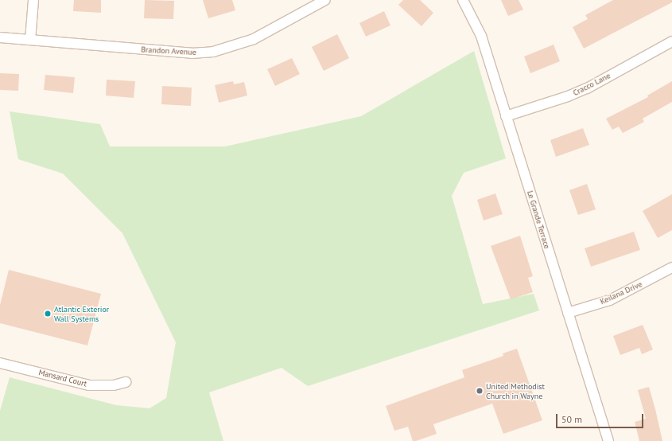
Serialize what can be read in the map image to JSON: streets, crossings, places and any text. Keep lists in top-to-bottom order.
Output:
{
  "streets": {
    "street": [
      "Brandon Avenue",
      "Cracco Lane",
      "Le Grande Terrace",
      "Keilana Drive",
      "Mansard Court"
    ]
  },
  "crossings": [
    ["Cracco Lane", "Le Grande Terrace"],
    ["Le Grande Terrace", "Keilana Drive"]
  ],
  "places": ["Atlantic Exterior Wall Systems", "United Methodist Church in Wayne"],
  "scale_bar": "50 m"
}
